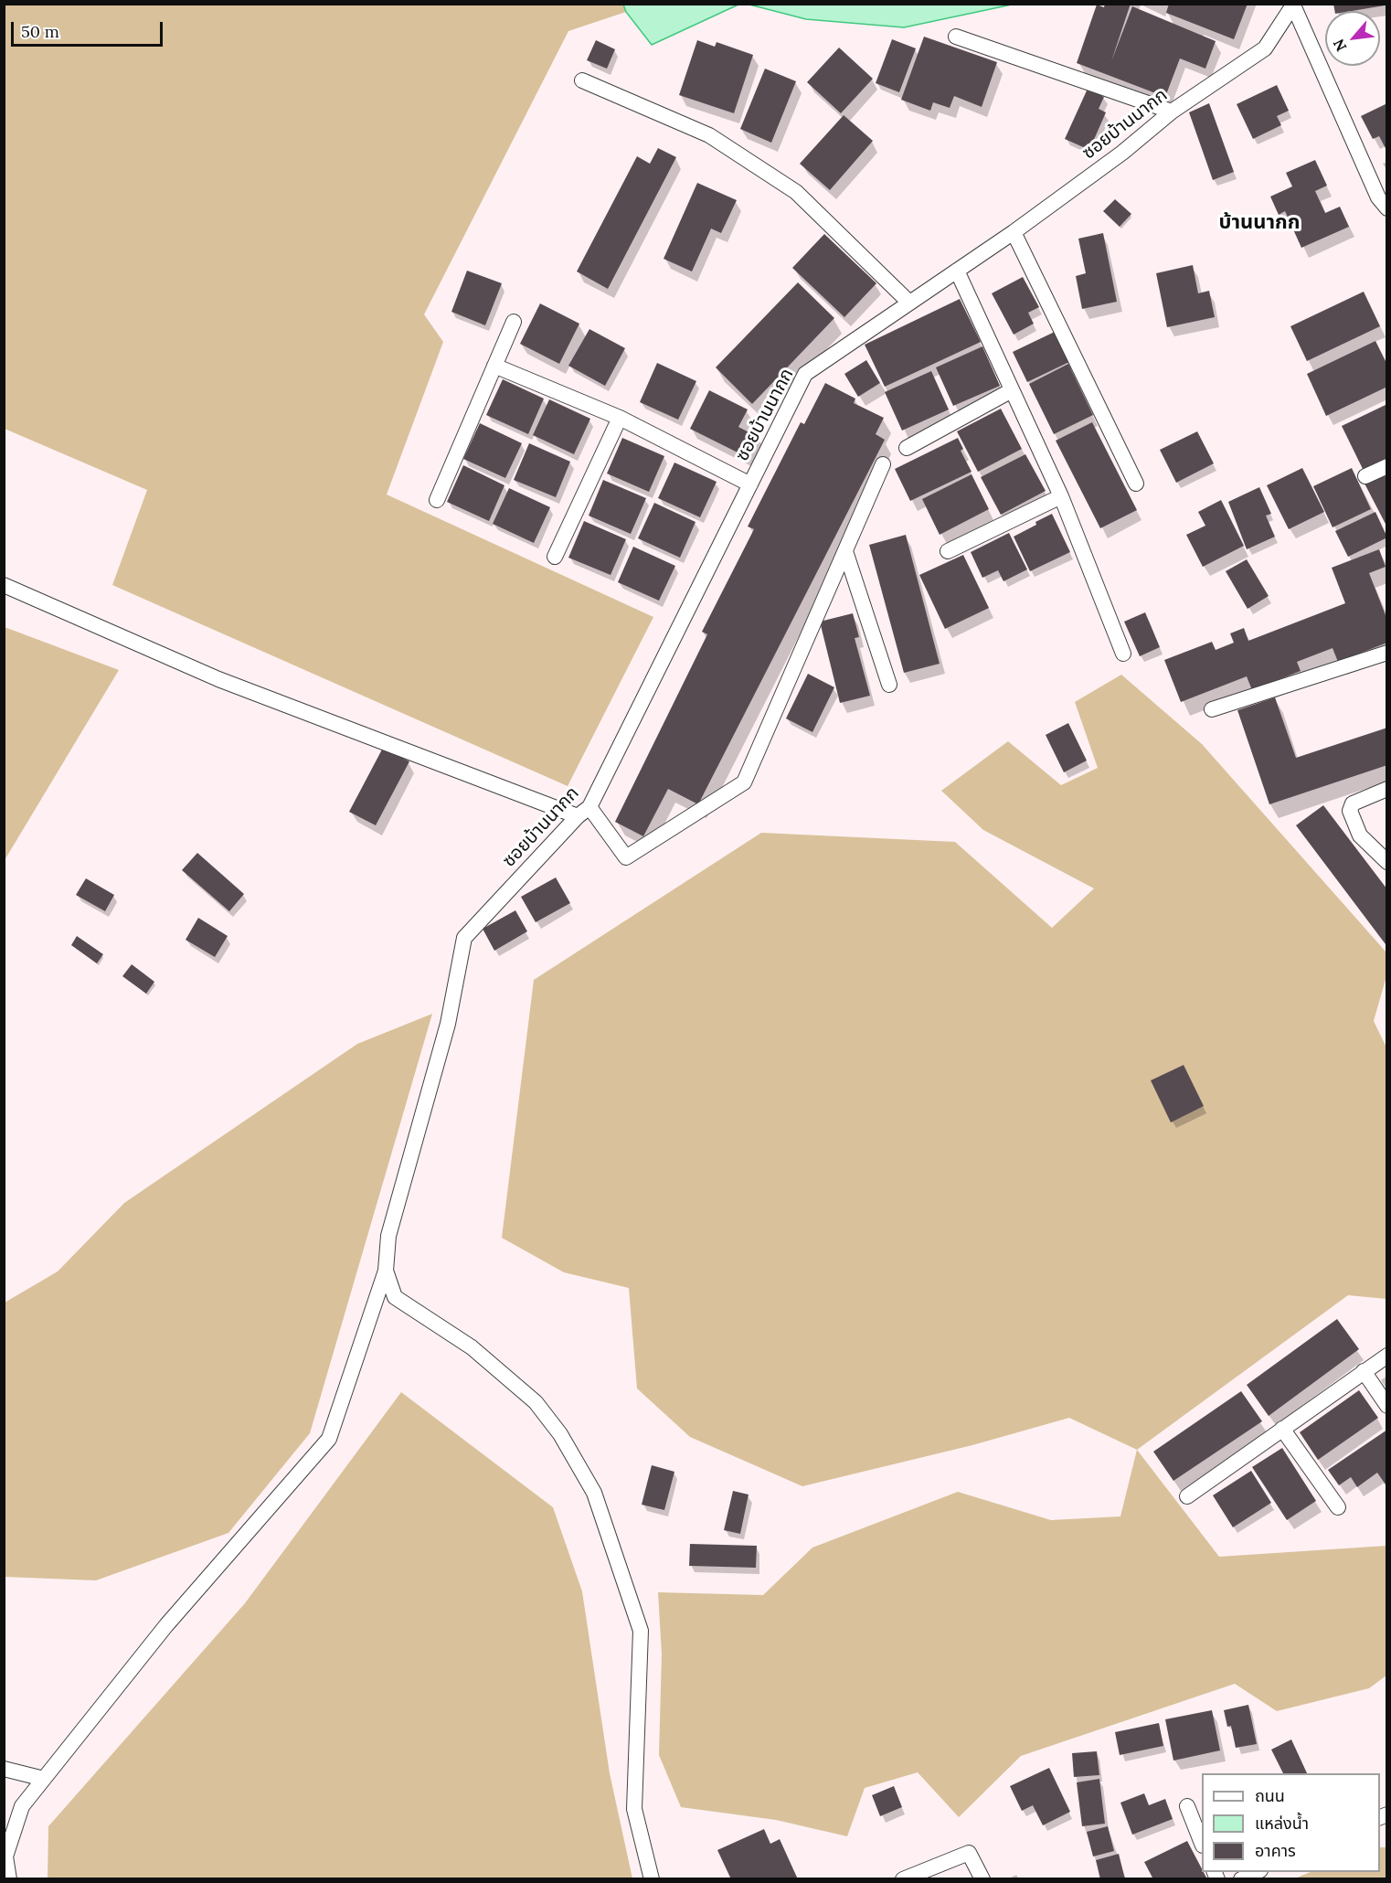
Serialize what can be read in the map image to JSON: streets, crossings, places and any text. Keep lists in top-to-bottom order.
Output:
{
  "streets": {
    "street": ["ซอยบ้านนากก"]
  },
  "districts": ["บ้านนากก"],
  "legend": ["ถนน", "แหล่งน้ำ", "อาคาร"],
  "scale_bar": "50 m",
  "north": "bottom left"
}
